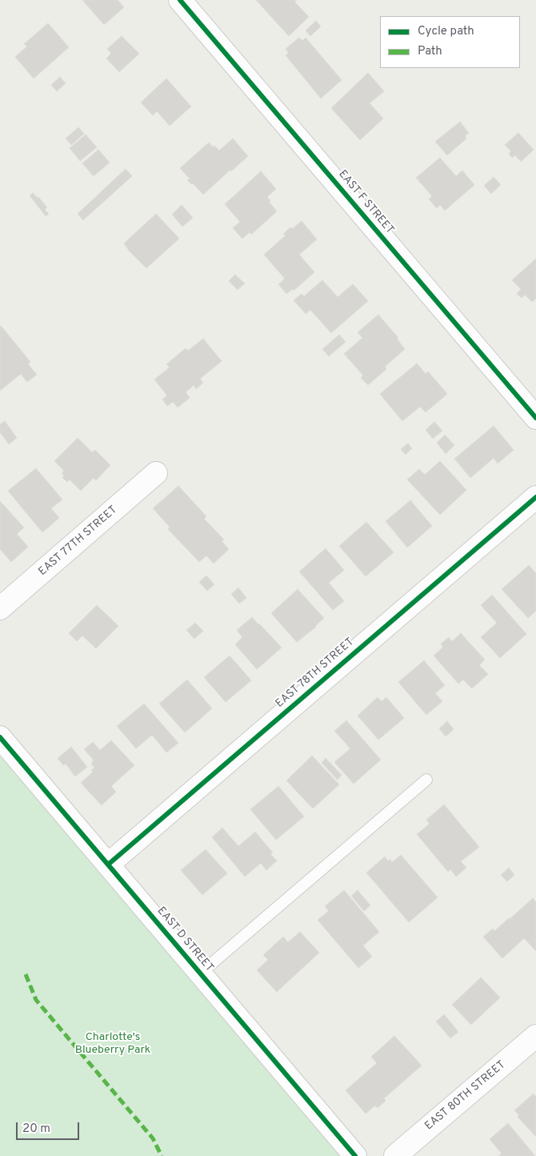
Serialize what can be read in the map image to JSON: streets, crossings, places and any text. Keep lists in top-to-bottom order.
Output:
{
  "streets": {
    "street": [
      "EAST F STREET",
      "EAST 77TH STREET",
      "EAST 78TH STREET",
      "EAST D STREET",
      "EAST 80TH STREET"
    ]
  },
  "crossings": [
    ["EAST 78TH STREET", "EAST D STREET"]
  ],
  "parks": ["Charlotte's Blueberry Park"],
  "legend": ["Cycle path", "Path"],
  "scale_bar": "20 m"
}
